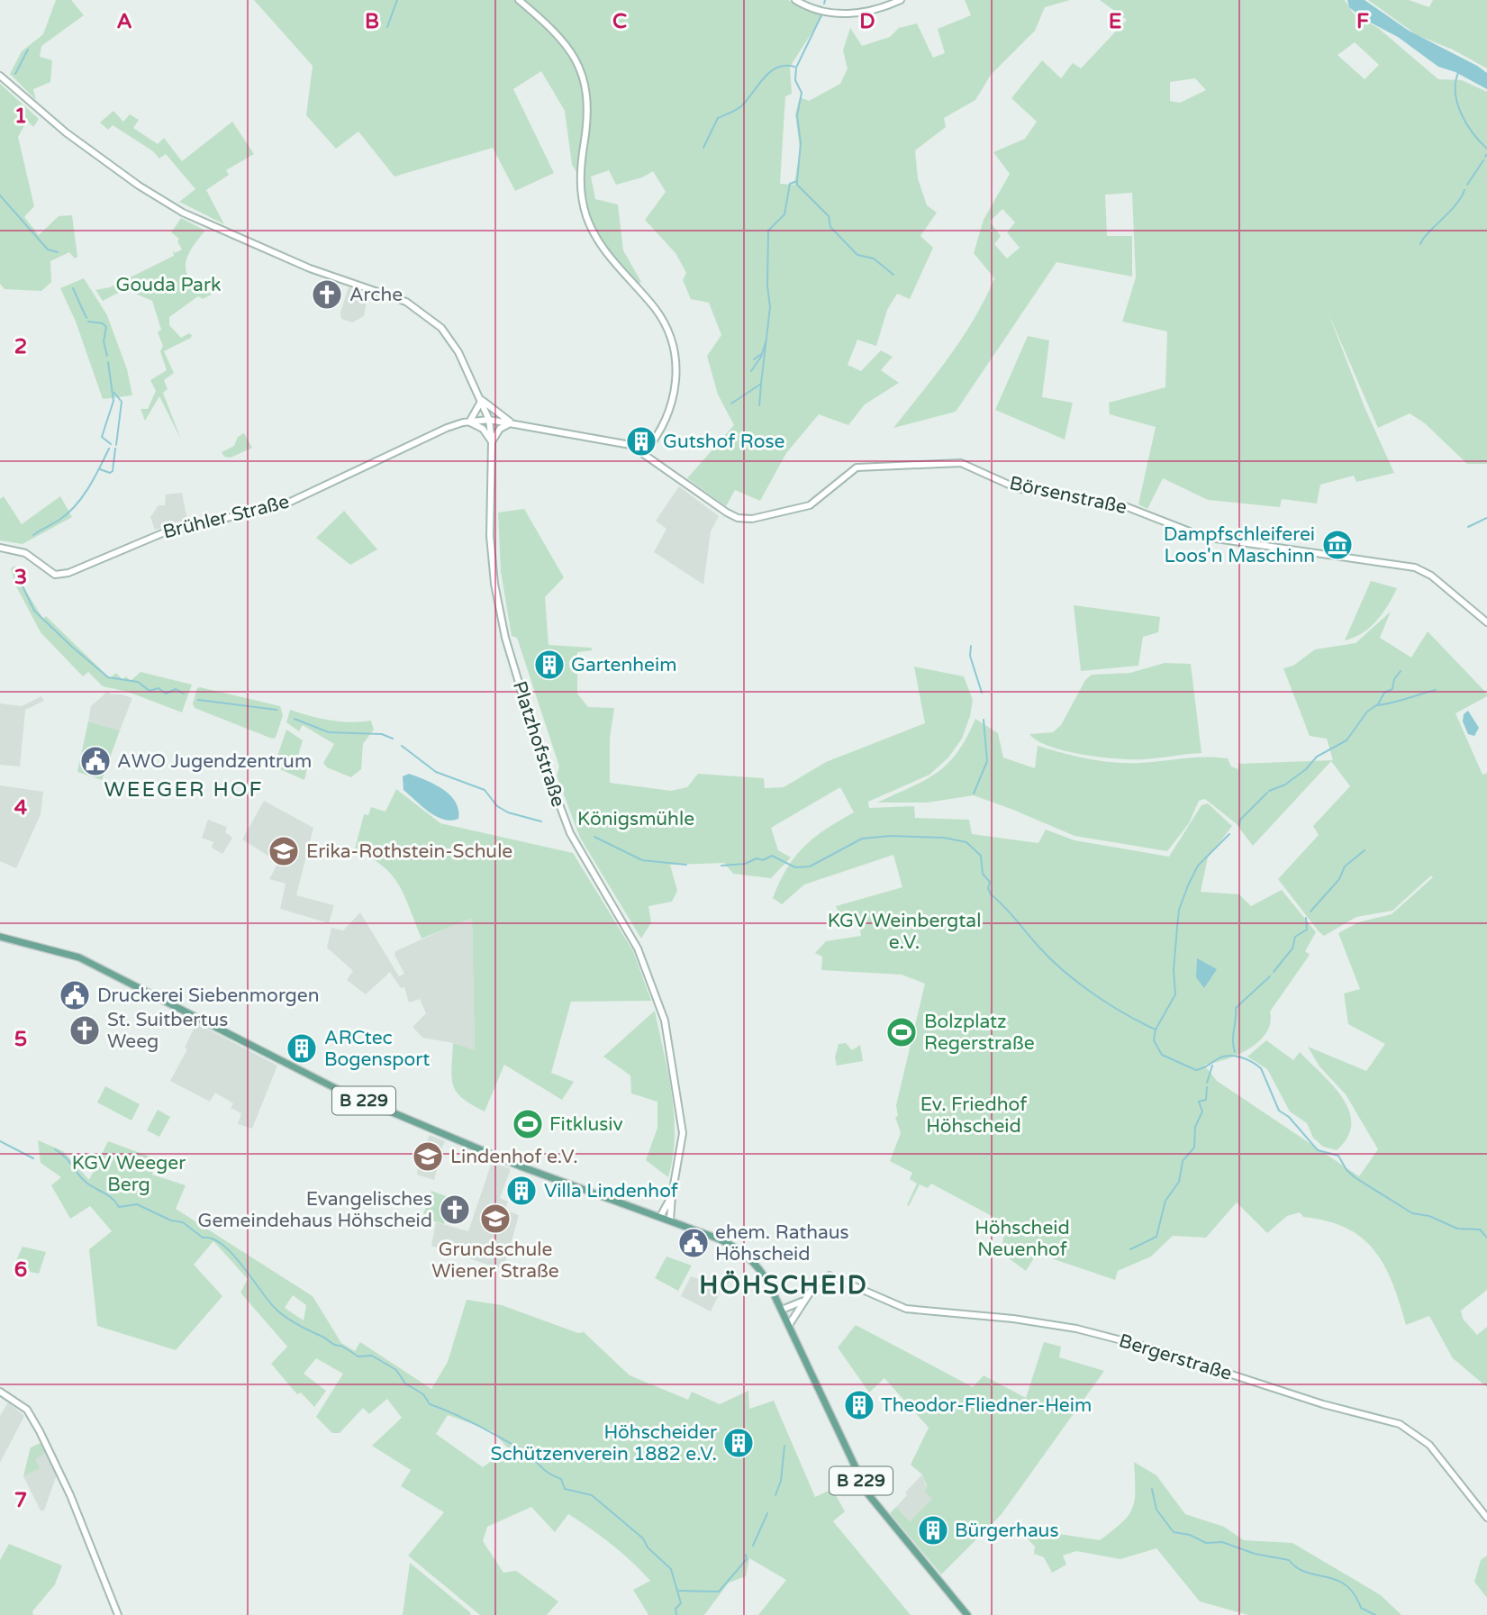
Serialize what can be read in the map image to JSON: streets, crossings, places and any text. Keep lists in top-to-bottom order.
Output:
{
  "streets": {
    "main road": [
      "Börsenstraße",
      "Brühler Straße",
      "Platzhofstraße",
      "B 229",
      "Bergerstraße"
    ]
  },
  "crossings": [
    ["Börsenstraße", "Brühler Straße"],
    ["Brühler Straße", "Platzhofstraße"],
    ["Platzhofstraße", "B 229"]
  ],
  "districts": ["WEEGER HOF", "HÖHSCHEID"],
  "parks": [
    "Gouda Park",
    "Königsmühle",
    "KGV Weinbergtal e.V.",
    "Ev. Friedhof Höhscheid",
    "KGV Weeger Berg",
    "Höhscheid Neuenhof"
  ],
  "places": {
    "church": ["Arche", "St. Suitbertus Weeg", "Evangelisches Gemeindehaus Höhscheid"],
    "building": [
      "Gutshof Rose",
      "Gartenheim",
      "ARCtec Bogensport",
      "Villa Lindenhof",
      "Theodor-Fliedner-Heim",
      "Höhscheider Schützenverein 1882 e.V.",
      "Bürgerhaus"
    ],
    "museum": ["Dampfschleiferei Loos'n Maschinn"],
    "public building": ["AWO Jugendzentrum", "Druckerei Siebenmorgen", "ehem. Rathaus Höhscheid"],
    "school or university": ["Erika-Rothstein-Schule", "Lindenhof e.V.", "Grundschule Wiener Straße"],
    "sports": ["Bolzplatz Regerstraße", "Fitklusiv"]
  },
  "grid": {
    "columns": [
      "A",
      "B",
      "C",
      "D",
      "E",
      "F"
    ],
    "rows": [
      "1",
      "2",
      "3",
      "4",
      "5",
      "6",
      "7"
    ]
  }
}
